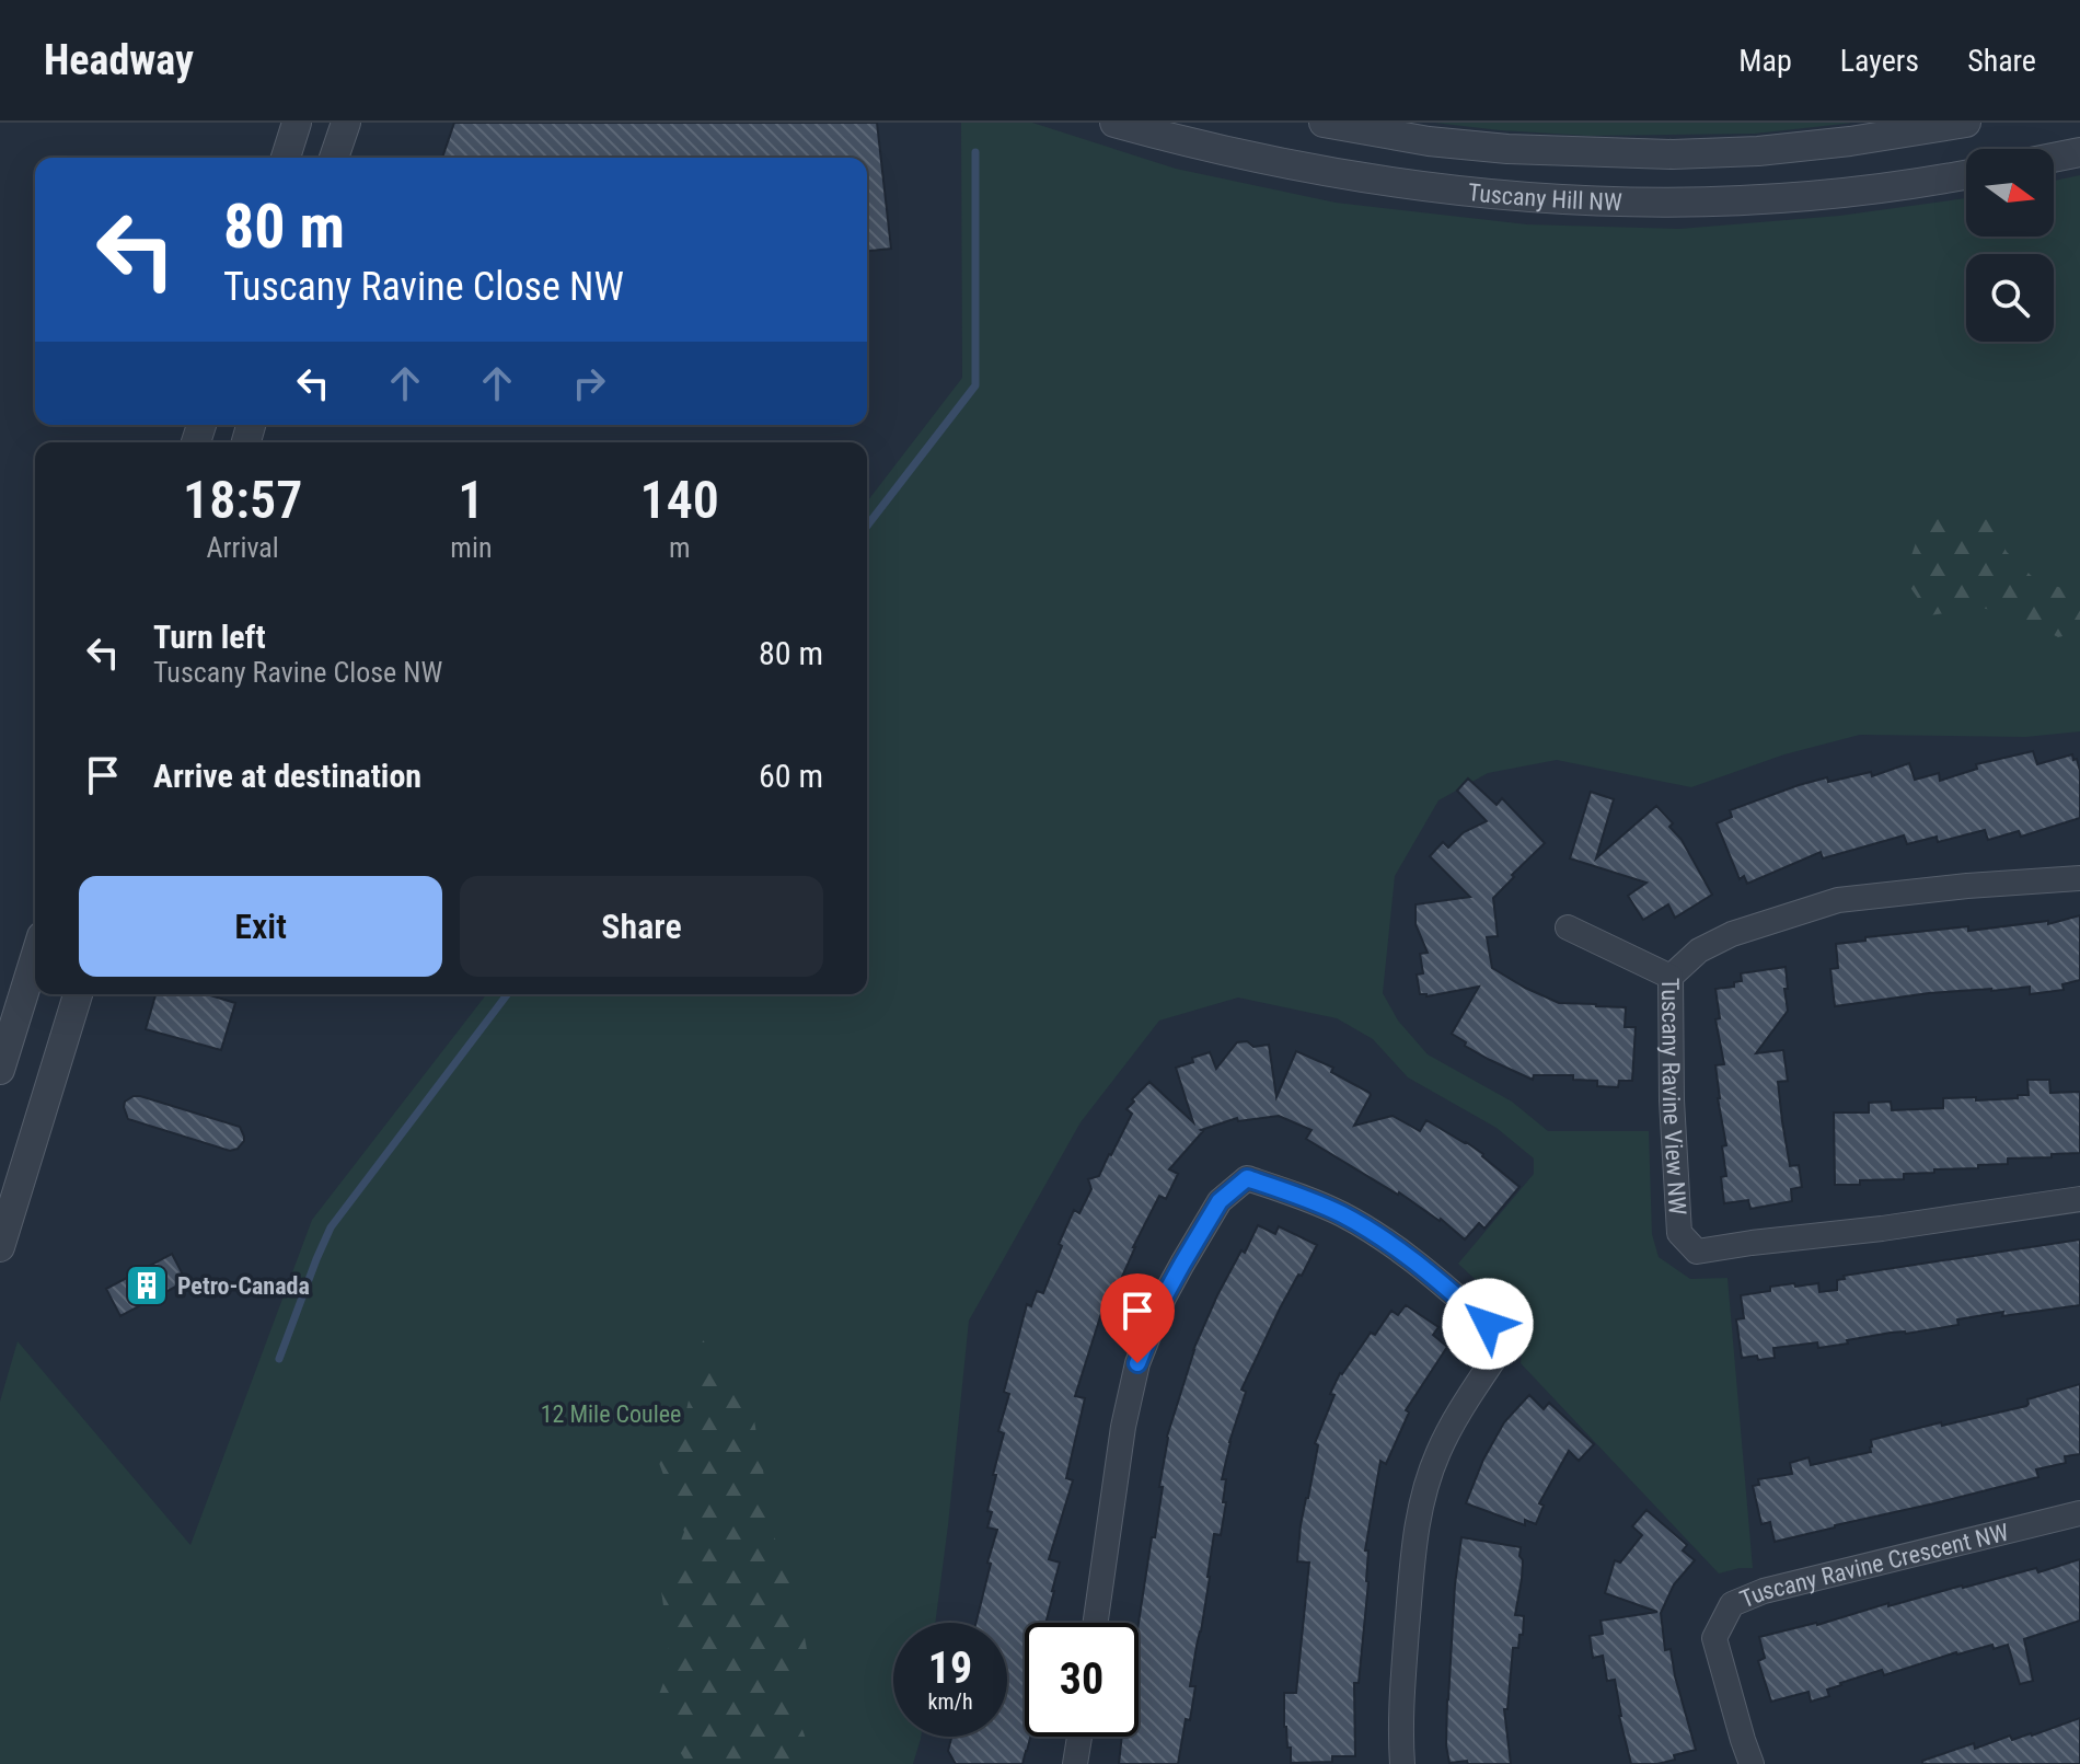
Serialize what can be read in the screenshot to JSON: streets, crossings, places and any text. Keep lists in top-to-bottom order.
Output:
{
  "streets": {
    "street": ["Tuscany Hill NW", "Tuscany Ravine View NW", "Tuscany Ravine Crescent NW"]
  },
  "parks": ["12 Mile Coulee"],
  "places": {
    "building": ["Petro-Canada"]
  },
  "north": "right",
  "page": {
    "header": "Headway",
    "nav": ["Map", "Layers", "Share"],
    "turn": ["80 m", "Tuscany Ravine Close NW"],
    "eta": [
      "18:57",
      "Arrival",
      "1",
      "min",
      "140",
      "m"
    ],
    "list": [
      {
        "name": "Turn left",
        "note": "Tuscany Ravine Close NW",
        "value": "80 m"
      },
      {
        "name": "Arrive at destination",
        "value": "60 m"
      }
    ],
    "buttons": ["Exit", "Share"],
    "speed": "19 km/h",
    "limit": "30"
  }
}
